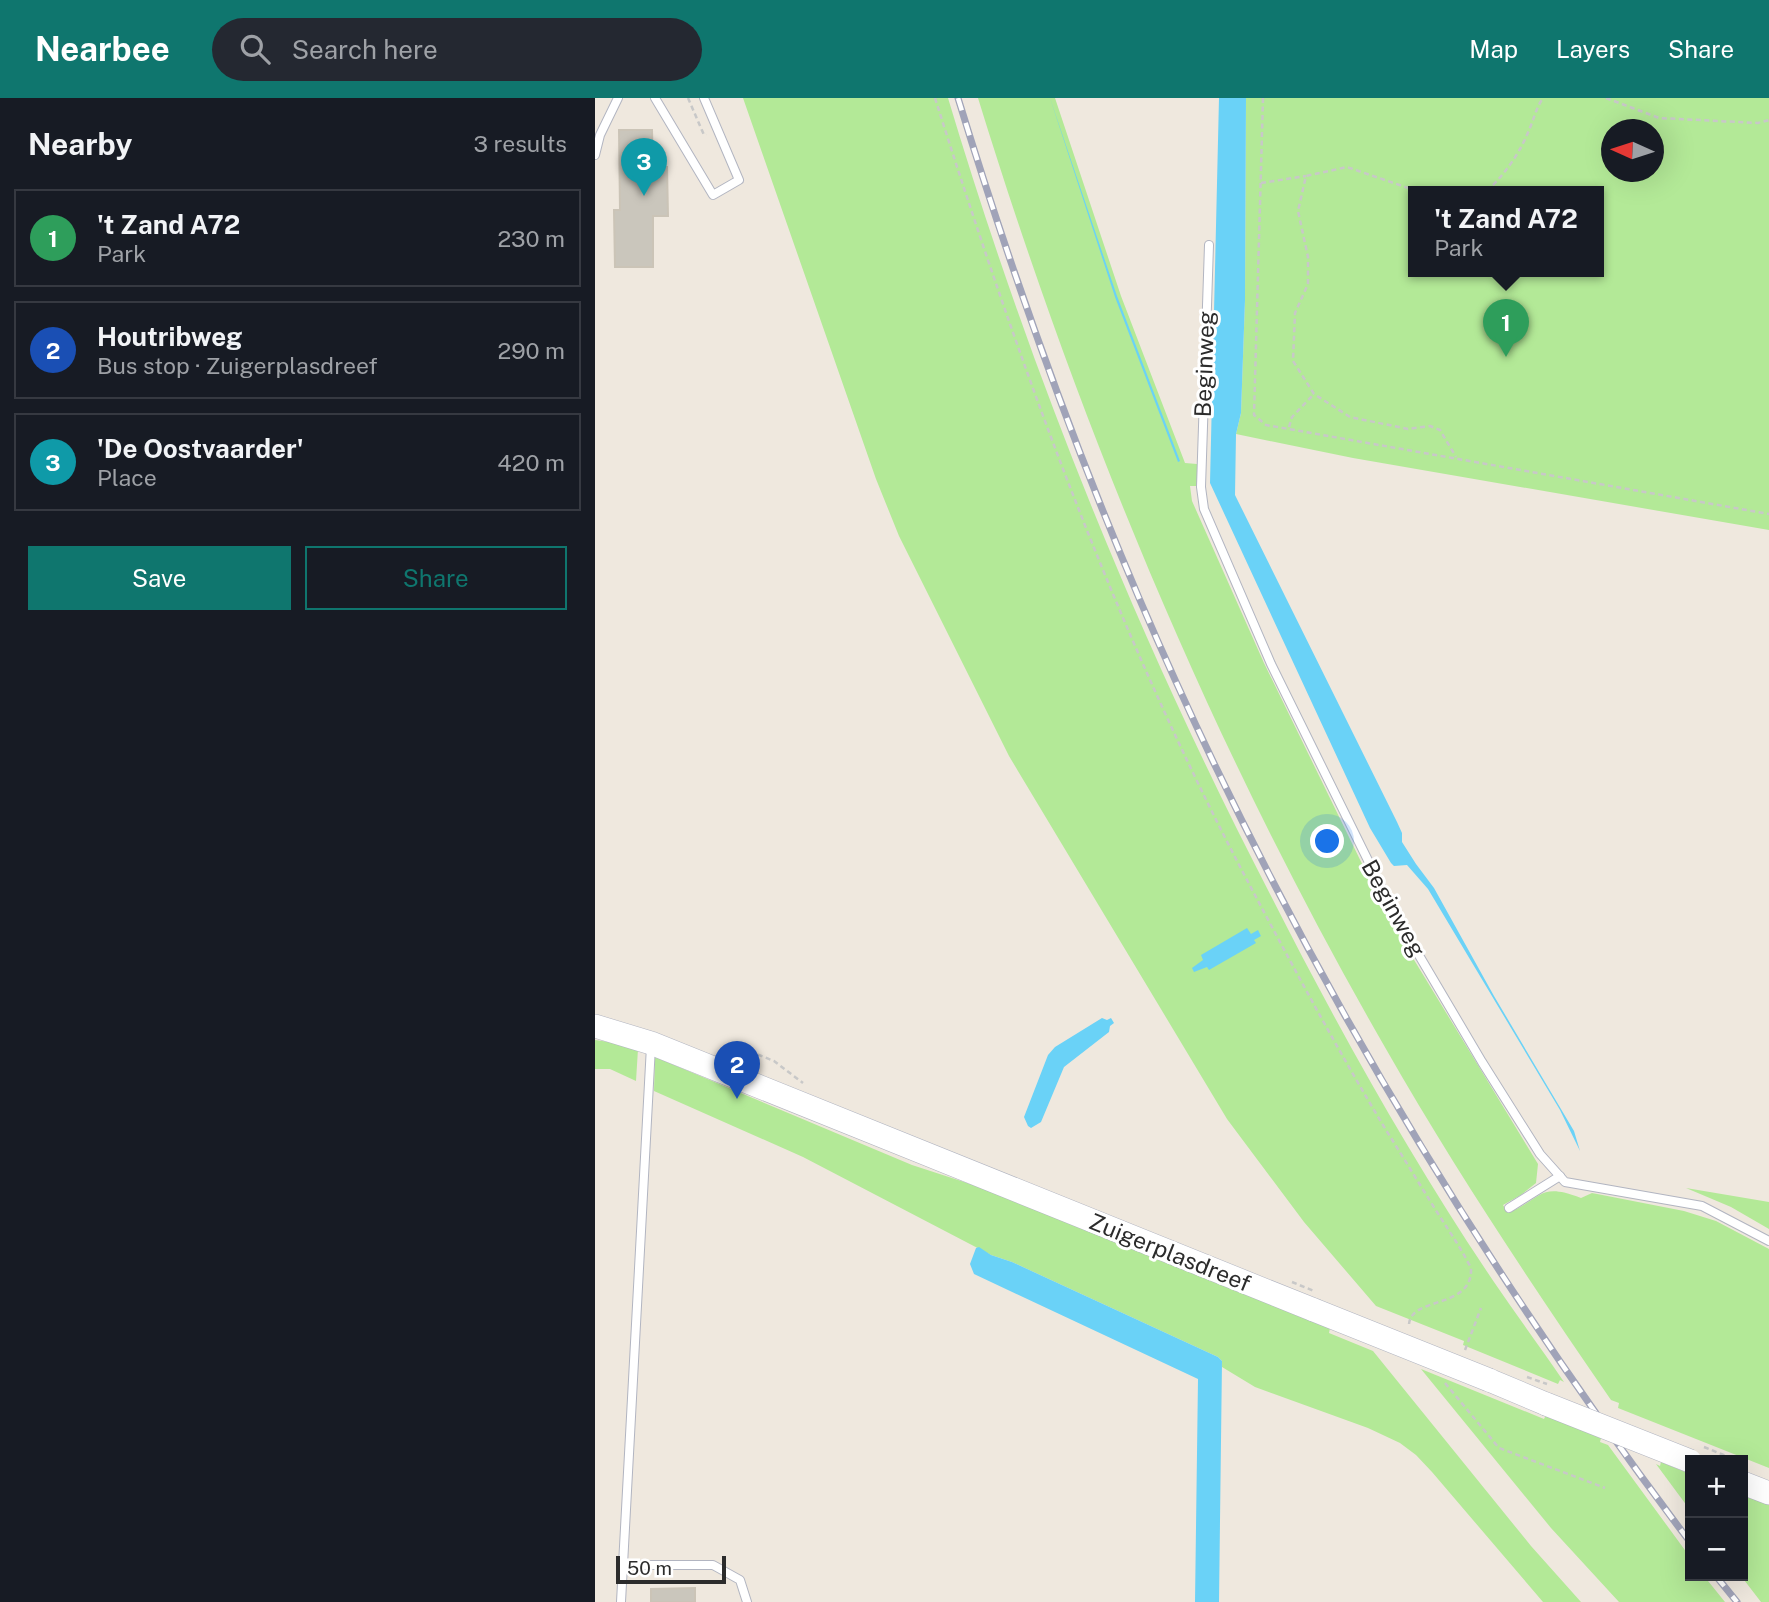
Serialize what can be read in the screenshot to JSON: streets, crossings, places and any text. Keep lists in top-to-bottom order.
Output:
{
  "streets": {
    "main road": ["Zuigerplasdreef"],
    "lane": ["Beginweg"]
  },
  "scale_bar": "50 m",
  "north": "left",
  "page": {
    "header": "Nearbee",
    "search": "Search here",
    "nav": ["Map", "Layers", "Share"],
    "heading": ["Nearby", "3 results"],
    "pins": ["3", "1", "2"],
    "popup": ["'t Zand A72", "Park"],
    "list": [
      {
        "mark": "1",
        "name": "'t Zand A72",
        "note": "Park",
        "value": "230 m"
      },
      {
        "mark": "2",
        "name": "Houtribweg",
        "note": "Bus stop · Zuigerplasdreef",
        "value": "290 m"
      },
      {
        "mark": "3",
        "name": "'De Oostvaarder'",
        "note": "Place",
        "value": "420 m"
      }
    ],
    "buttons": ["Save", "Share"],
    "map_buttons": ["+", "−"],
    "scale": "50 m"
  }
}
